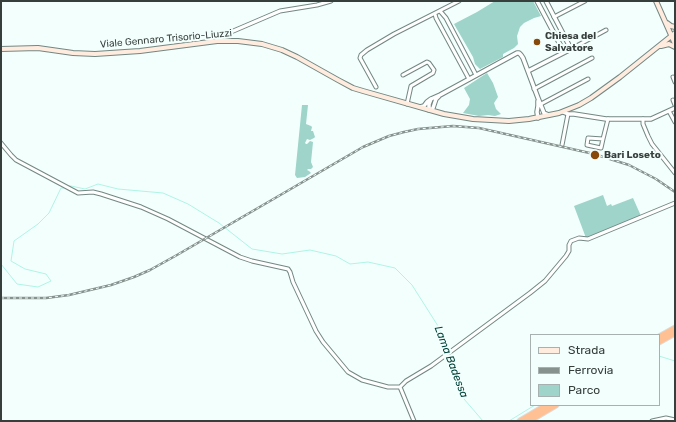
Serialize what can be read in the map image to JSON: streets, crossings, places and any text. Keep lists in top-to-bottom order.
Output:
{
  "streets": {
    "main road": ["Viale Gennaro Trisorio-Liuzzi"]
  },
  "water": ["Lama Badessa"],
  "places": ["Chiesa del Salvatore", "Bari Loseto"],
  "legend": ["Strada", "Ferrovia", "Parco"]
}
